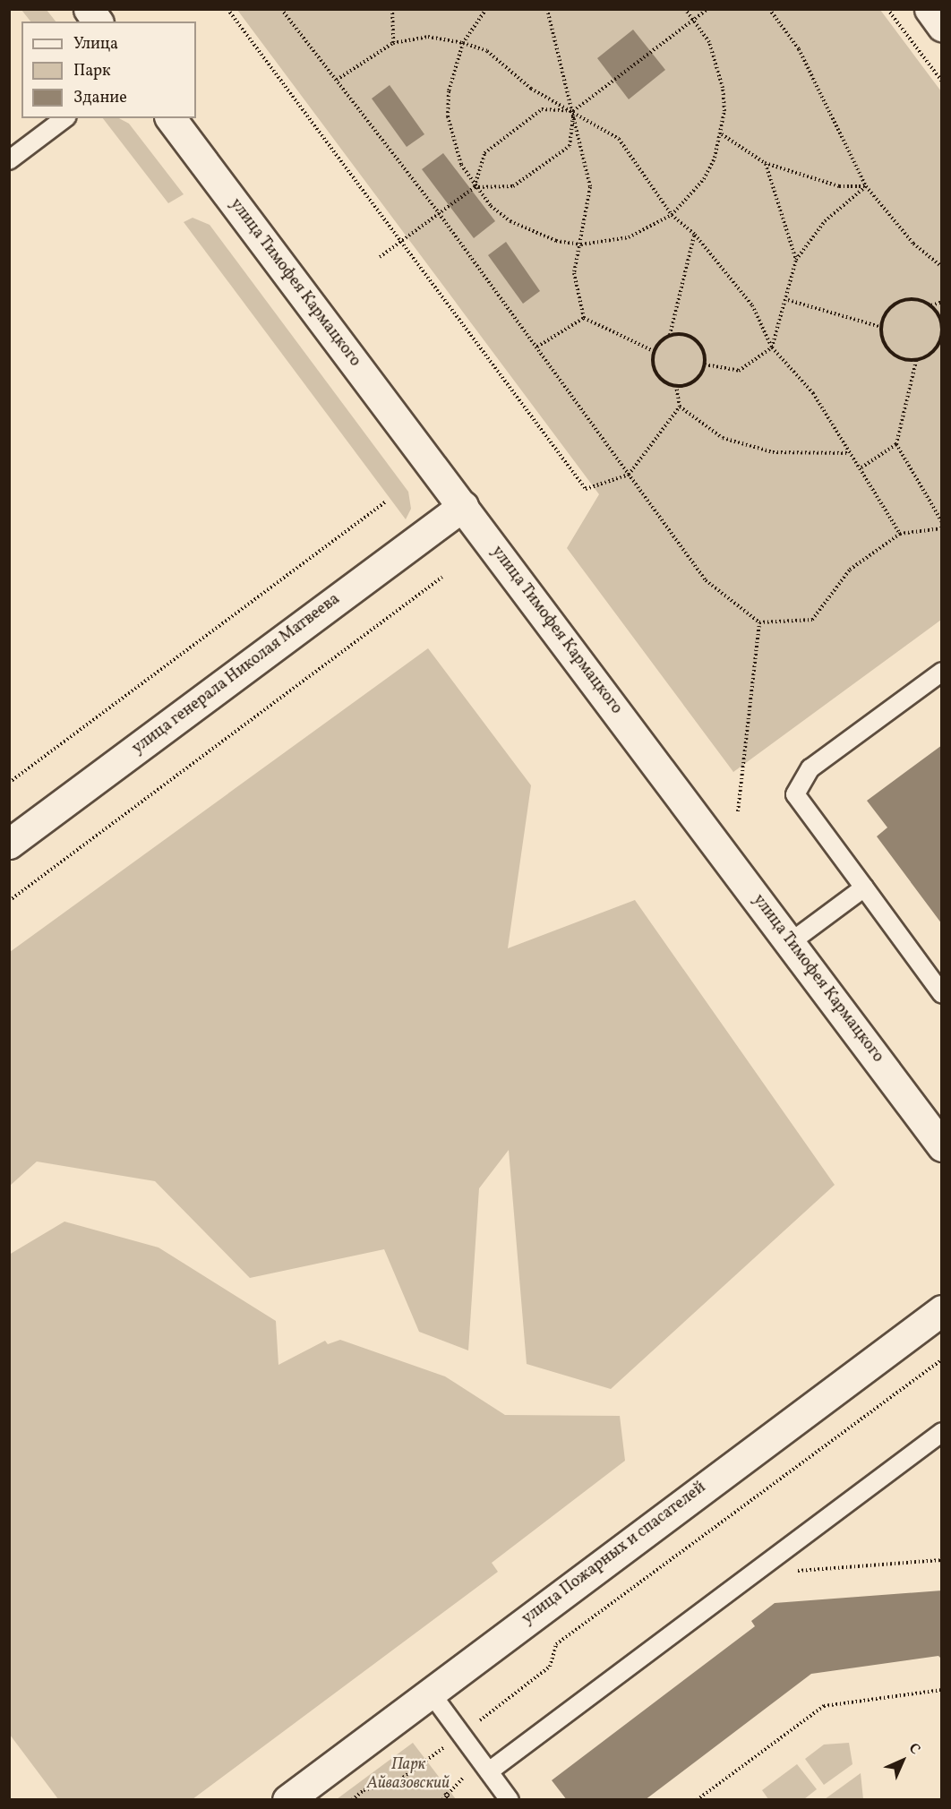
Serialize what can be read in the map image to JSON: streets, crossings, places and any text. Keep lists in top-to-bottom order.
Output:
{
  "streets": {
    "street": ["улица Тимофея Кармацкого", "улица генерала Николая Матвеева", "улица Пожарных и спасателей"]
  },
  "crossings": [
    ["улица Тимофея Кармацкого", "улица генерала Николая Матвеева"]
  ],
  "parks": ["Парк Айвазовский"],
  "legend": ["Улица", "Парк", "Здание"],
  "north": "top right"
}
